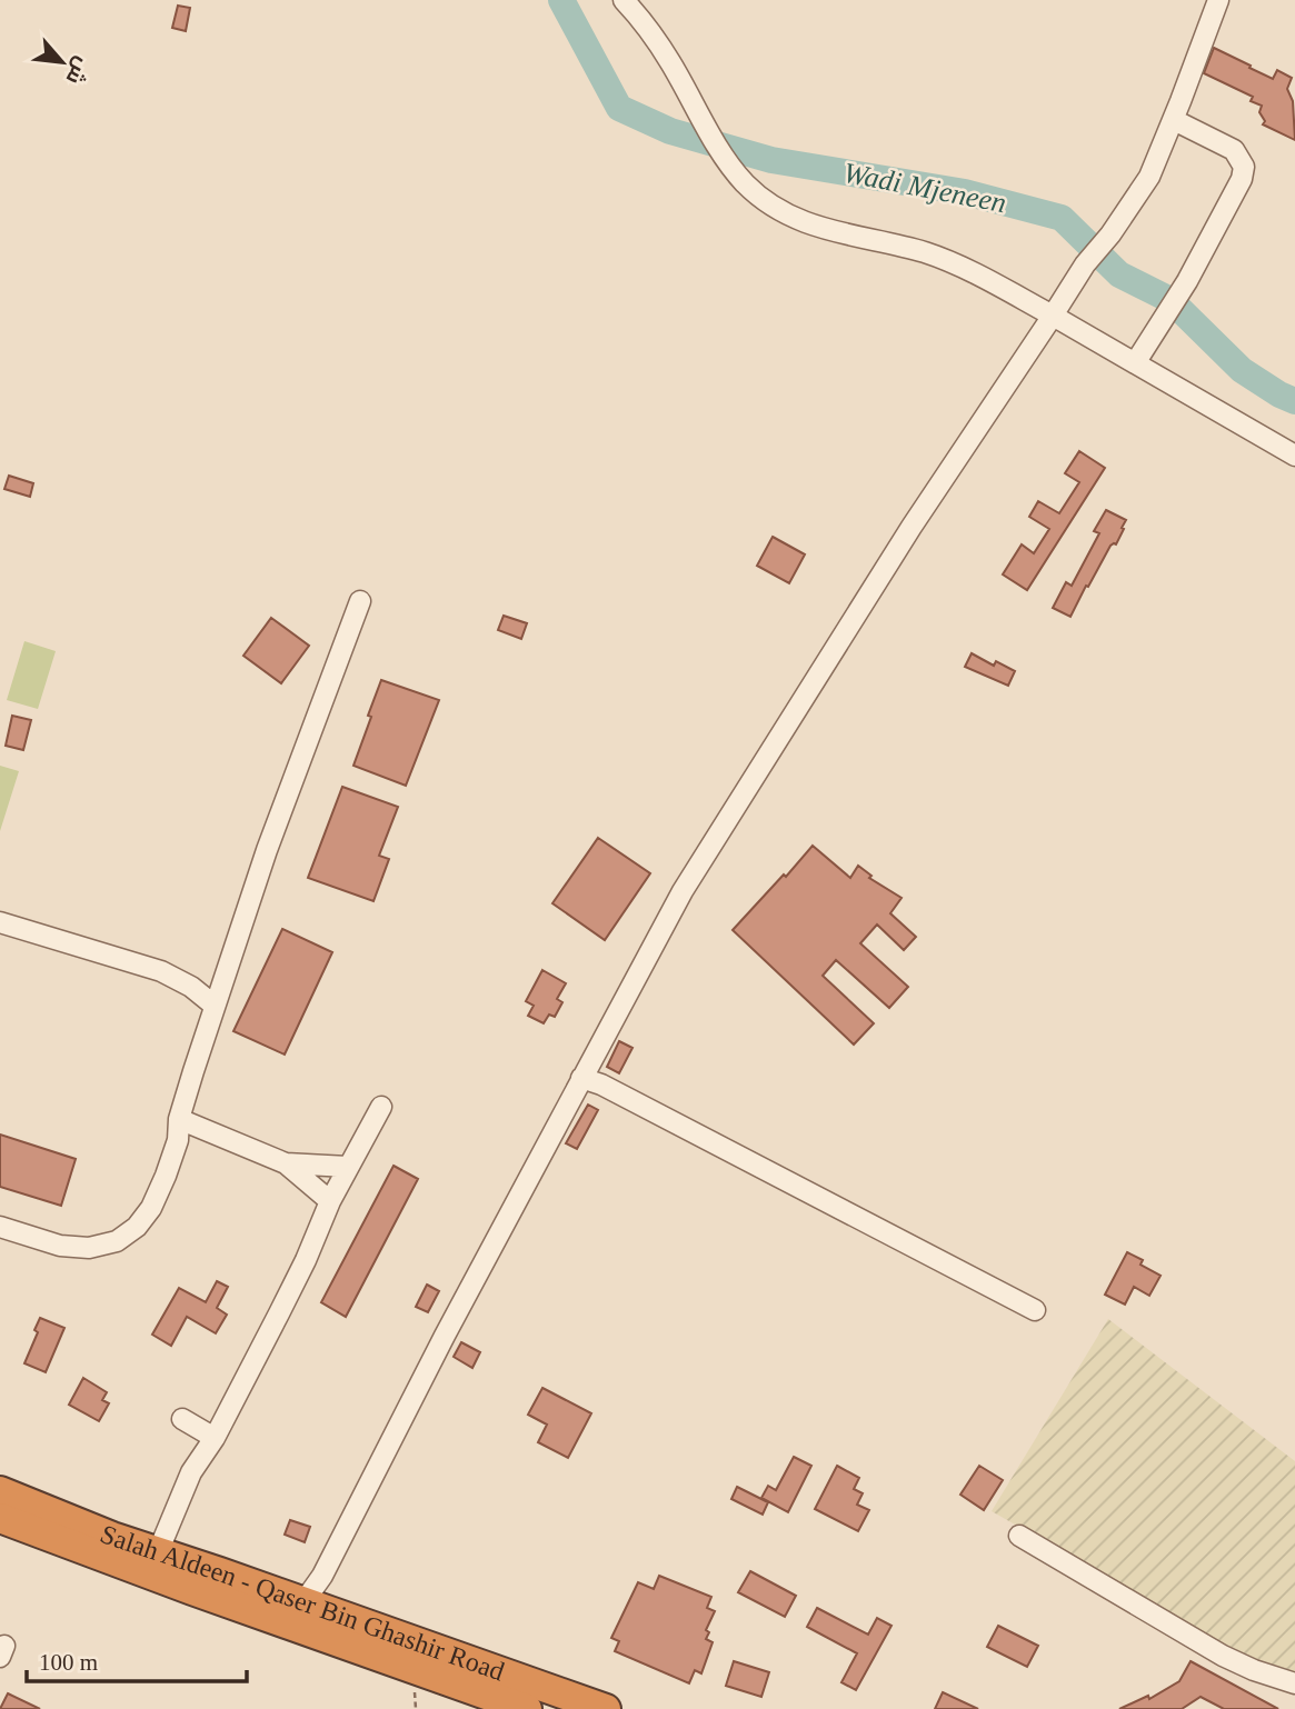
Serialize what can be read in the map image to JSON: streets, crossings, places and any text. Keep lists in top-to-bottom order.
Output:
{
  "streets": {
    "highway": ["Salah Aldeen - Qaser Bin Ghashir Road"]
  },
  "water": ["Wadi Mjeneen"],
  "scale_bar": "100 m",
  "north": "bottom right"
}
